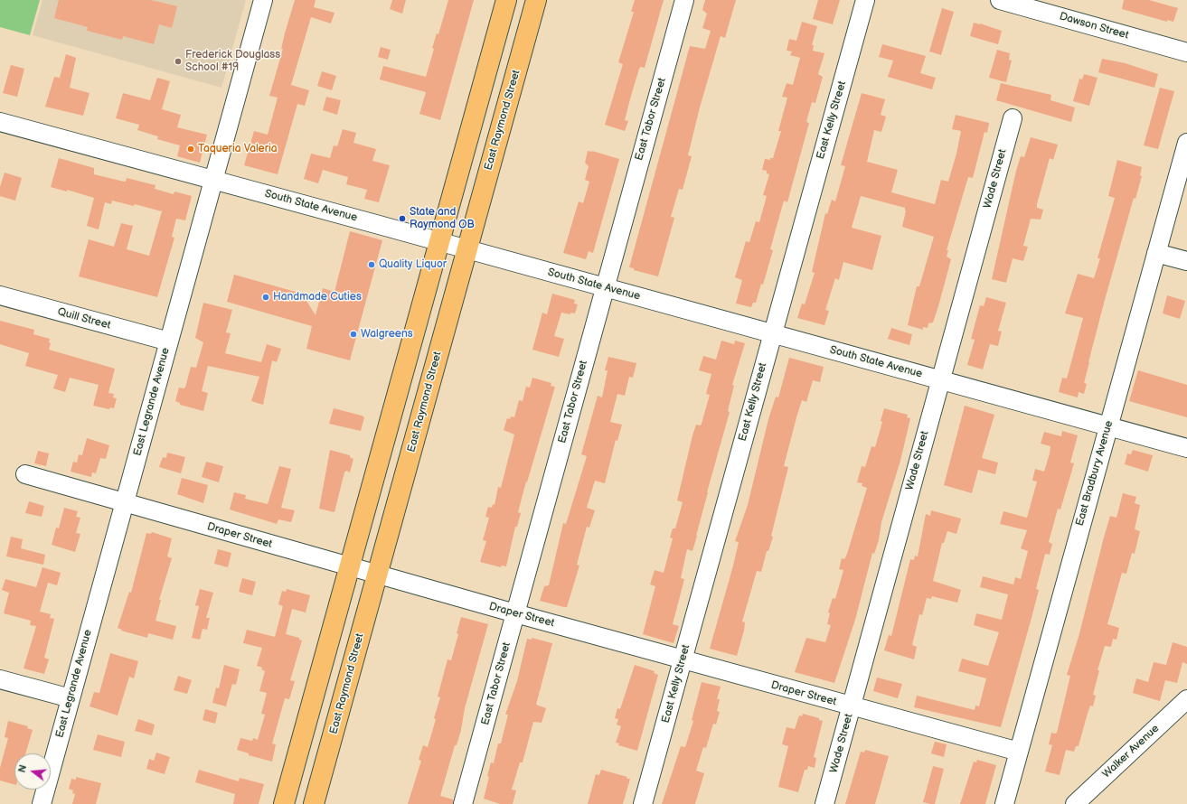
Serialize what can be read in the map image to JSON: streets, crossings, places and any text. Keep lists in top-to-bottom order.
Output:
{
  "streets": {
    "main road": ["East Raymond Street"],
    "street": [
      "Dawson Street",
      "East Tabor Street",
      "East Kelly Street",
      "Wade Street",
      "South State Avenue",
      "Quill Street",
      "East Legrande Avenue",
      "East Bradbury Avenue",
      "Draper Street",
      "Walker Avenue"
    ]
  },
  "crossings": [
    ["East Tabor Street", "South State Avenue"],
    ["East Tabor Street", "Draper Street"],
    ["East Raymond Street", "South State Avenue"],
    ["East Raymond Street", "Draper Street"],
    ["East Kelly Street", "South State Avenue"],
    ["East Kelly Street", "Draper Street"],
    ["Wade Street", "South State Avenue"],
    ["Wade Street", "Draper Street"],
    ["South State Avenue", "East Legrande Avenue"],
    ["South State Avenue", "East Bradbury Avenue"],
    ["Quill Street", "East Legrande Avenue"],
    ["East Legrande Avenue", "Draper Street"],
    ["East Bradbury Avenue", "Draper Street"]
  ],
  "places": [
    "Frederick Douglass School #19",
    "Taqueria Valeria",
    "State and Raymond OB",
    "Quality Liquor",
    "Handmade Cuties",
    "Walgreens"
  ],
  "north": "left"
}
